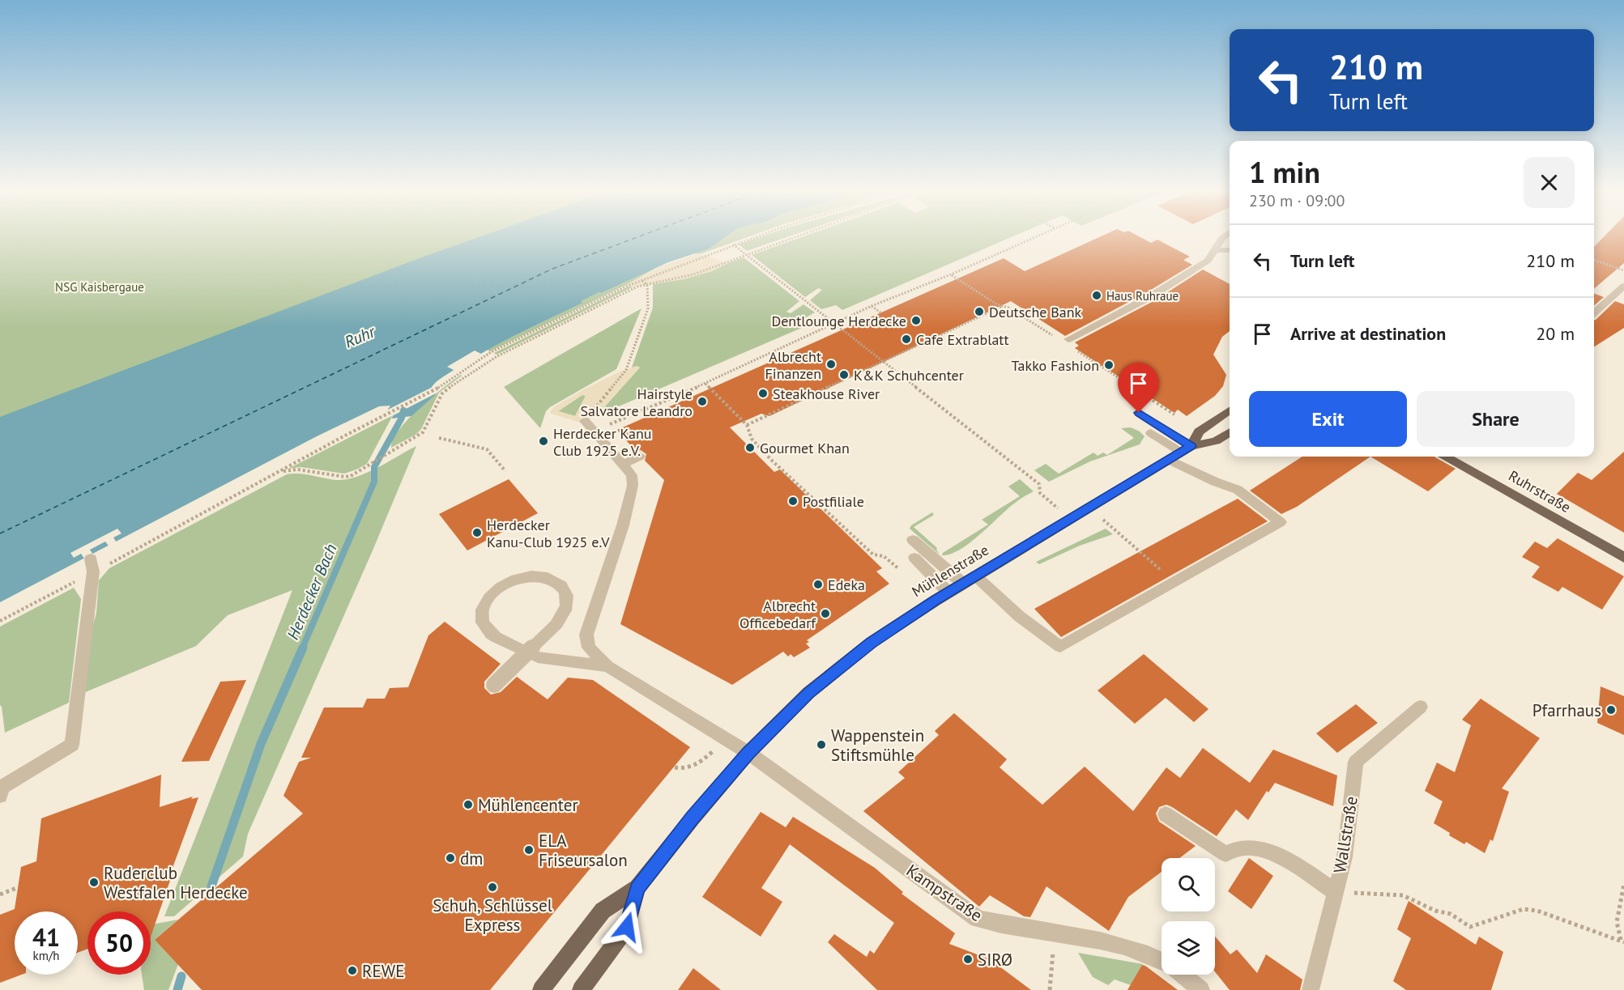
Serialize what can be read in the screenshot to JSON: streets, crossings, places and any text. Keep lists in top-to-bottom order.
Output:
{
  "streets": {
    "main road": ["Ruhrstraße", "Mühlenstraße"],
    "street": ["Wallstraße", "Kampstraße"]
  },
  "crossings": [
    ["Mühlenstraße", "Kampstraße"]
  ],
  "water": ["Ruhr", "Herdecker Bach"],
  "parks": ["NSG Kaisbergaue"],
  "places": [
    "Haus Ruhraue",
    "Deutsche Bank",
    "Dentlounge Herdecke",
    "Cafe Extrablatt",
    "Albrecht Finanzen",
    "Takko Fashion",
    "K&K Schuhcenter",
    "Steakhouse River",
    "Hairstyle Salvatore Leandro",
    "Herdecker Kanu Club 1925 e.V.",
    "Gourmet Khan",
    "Postfiliale",
    "Herdecker Kanu-Club 1925 e.V",
    "Edeka",
    "Albrecht Officebedarf",
    "Pfarrhaus",
    "Wappenstein Stiftsmühle",
    "Mühlencenter",
    "ELA Friseursalon",
    "dm",
    "Ruderclub Westfalen Herdecke",
    "Schuh, Schlüssel Express",
    "SIRØ",
    "REWE"
  ],
  "page": {
    "turn": ["210 m", "Turn left"],
    "heading": ["1 min", "230 m · 09:00"],
    "list": [
      {
        "name": "Turn left",
        "value": "210 m"
      },
      {
        "name": "Arrive at destination",
        "value": "20 m"
      }
    ],
    "buttons": ["Exit", "Share"],
    "speed": "41 km/h",
    "limit": "50"
  }
}
